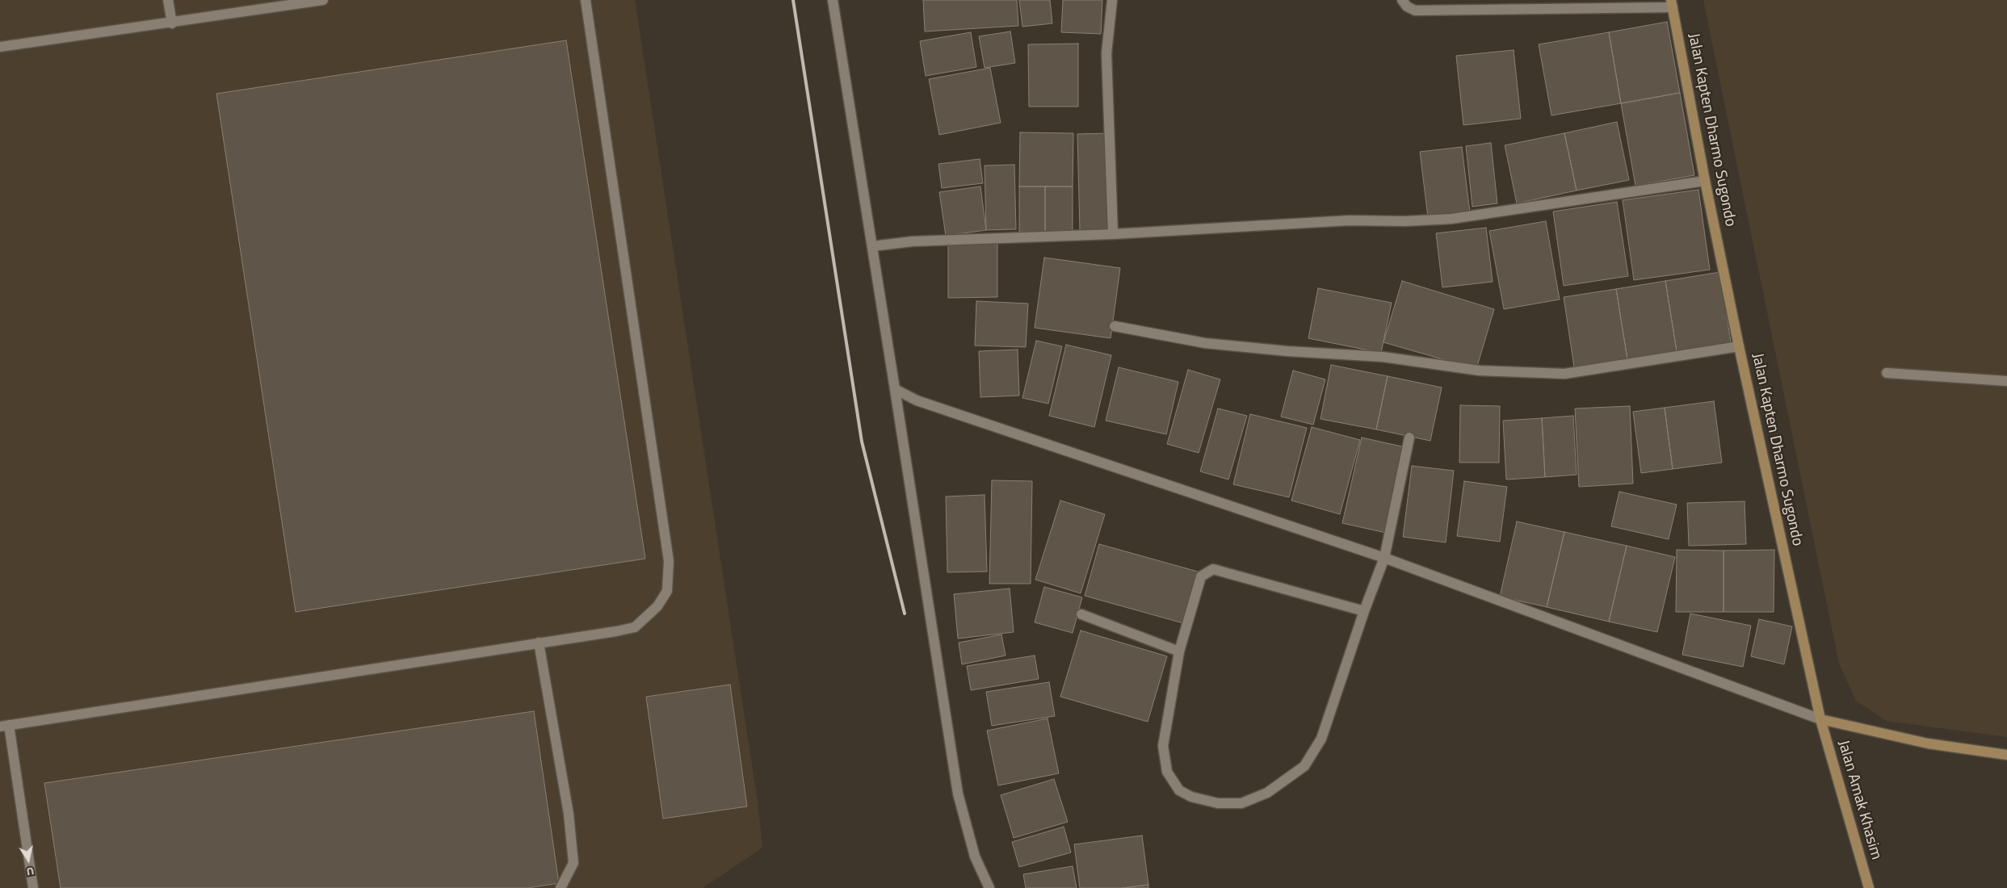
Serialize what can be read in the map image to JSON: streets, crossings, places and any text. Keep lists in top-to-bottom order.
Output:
{
  "streets": {
    "main road": ["Jalan Kapten Dharmo Sugondo", "Jalan Amak Khasim"]
  },
  "crossings": [
    ["Jalan Kapten Dharmo Sugondo", "Jalan Amak Khasim"]
  ],
  "north": "bottom"
}
